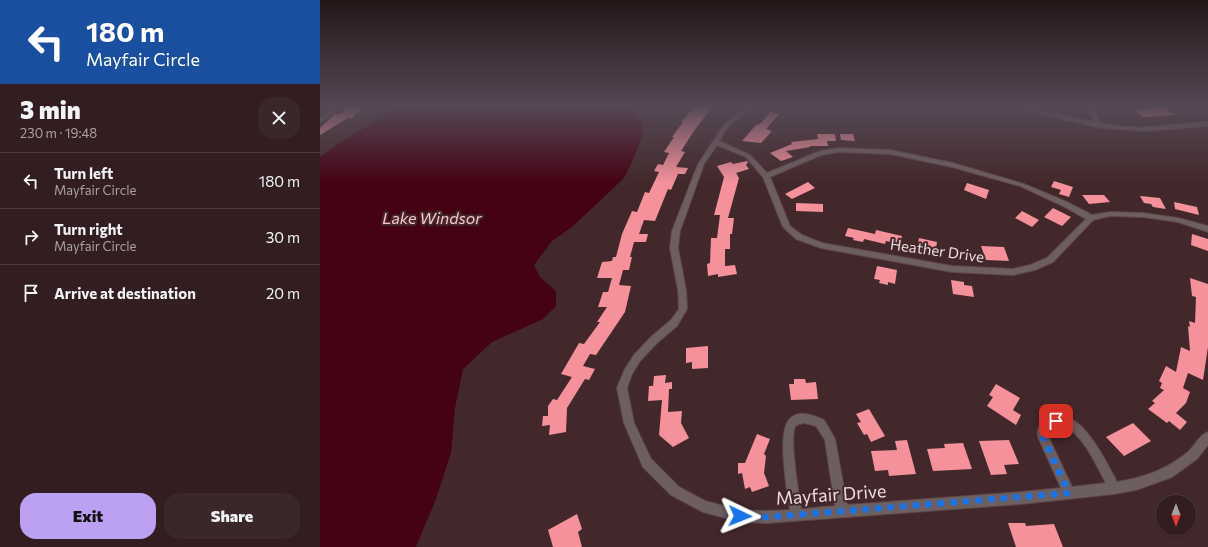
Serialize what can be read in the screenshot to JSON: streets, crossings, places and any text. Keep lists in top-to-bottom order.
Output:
{
  "streets": {
    "street": ["Heather Drive", "Mayfair Drive"]
  },
  "crossings": [
    ["Heather Drive", "Mayfair Drive"]
  ],
  "water": ["Lake Windsor"],
  "north": "bottom",
  "page": {
    "turn": ["180 m", "Mayfair Circle"],
    "heading": ["3 min", "230 m · 19:48"],
    "list": [
      {
        "name": "Turn left",
        "note": "Mayfair Circle",
        "value": "180 m"
      },
      {
        "name": "Turn right",
        "note": "Mayfair Circle",
        "value": "30 m"
      },
      {
        "name": "Arrive at destination",
        "value": "20 m"
      }
    ],
    "buttons": ["Exit", "Share"]
  }
}
